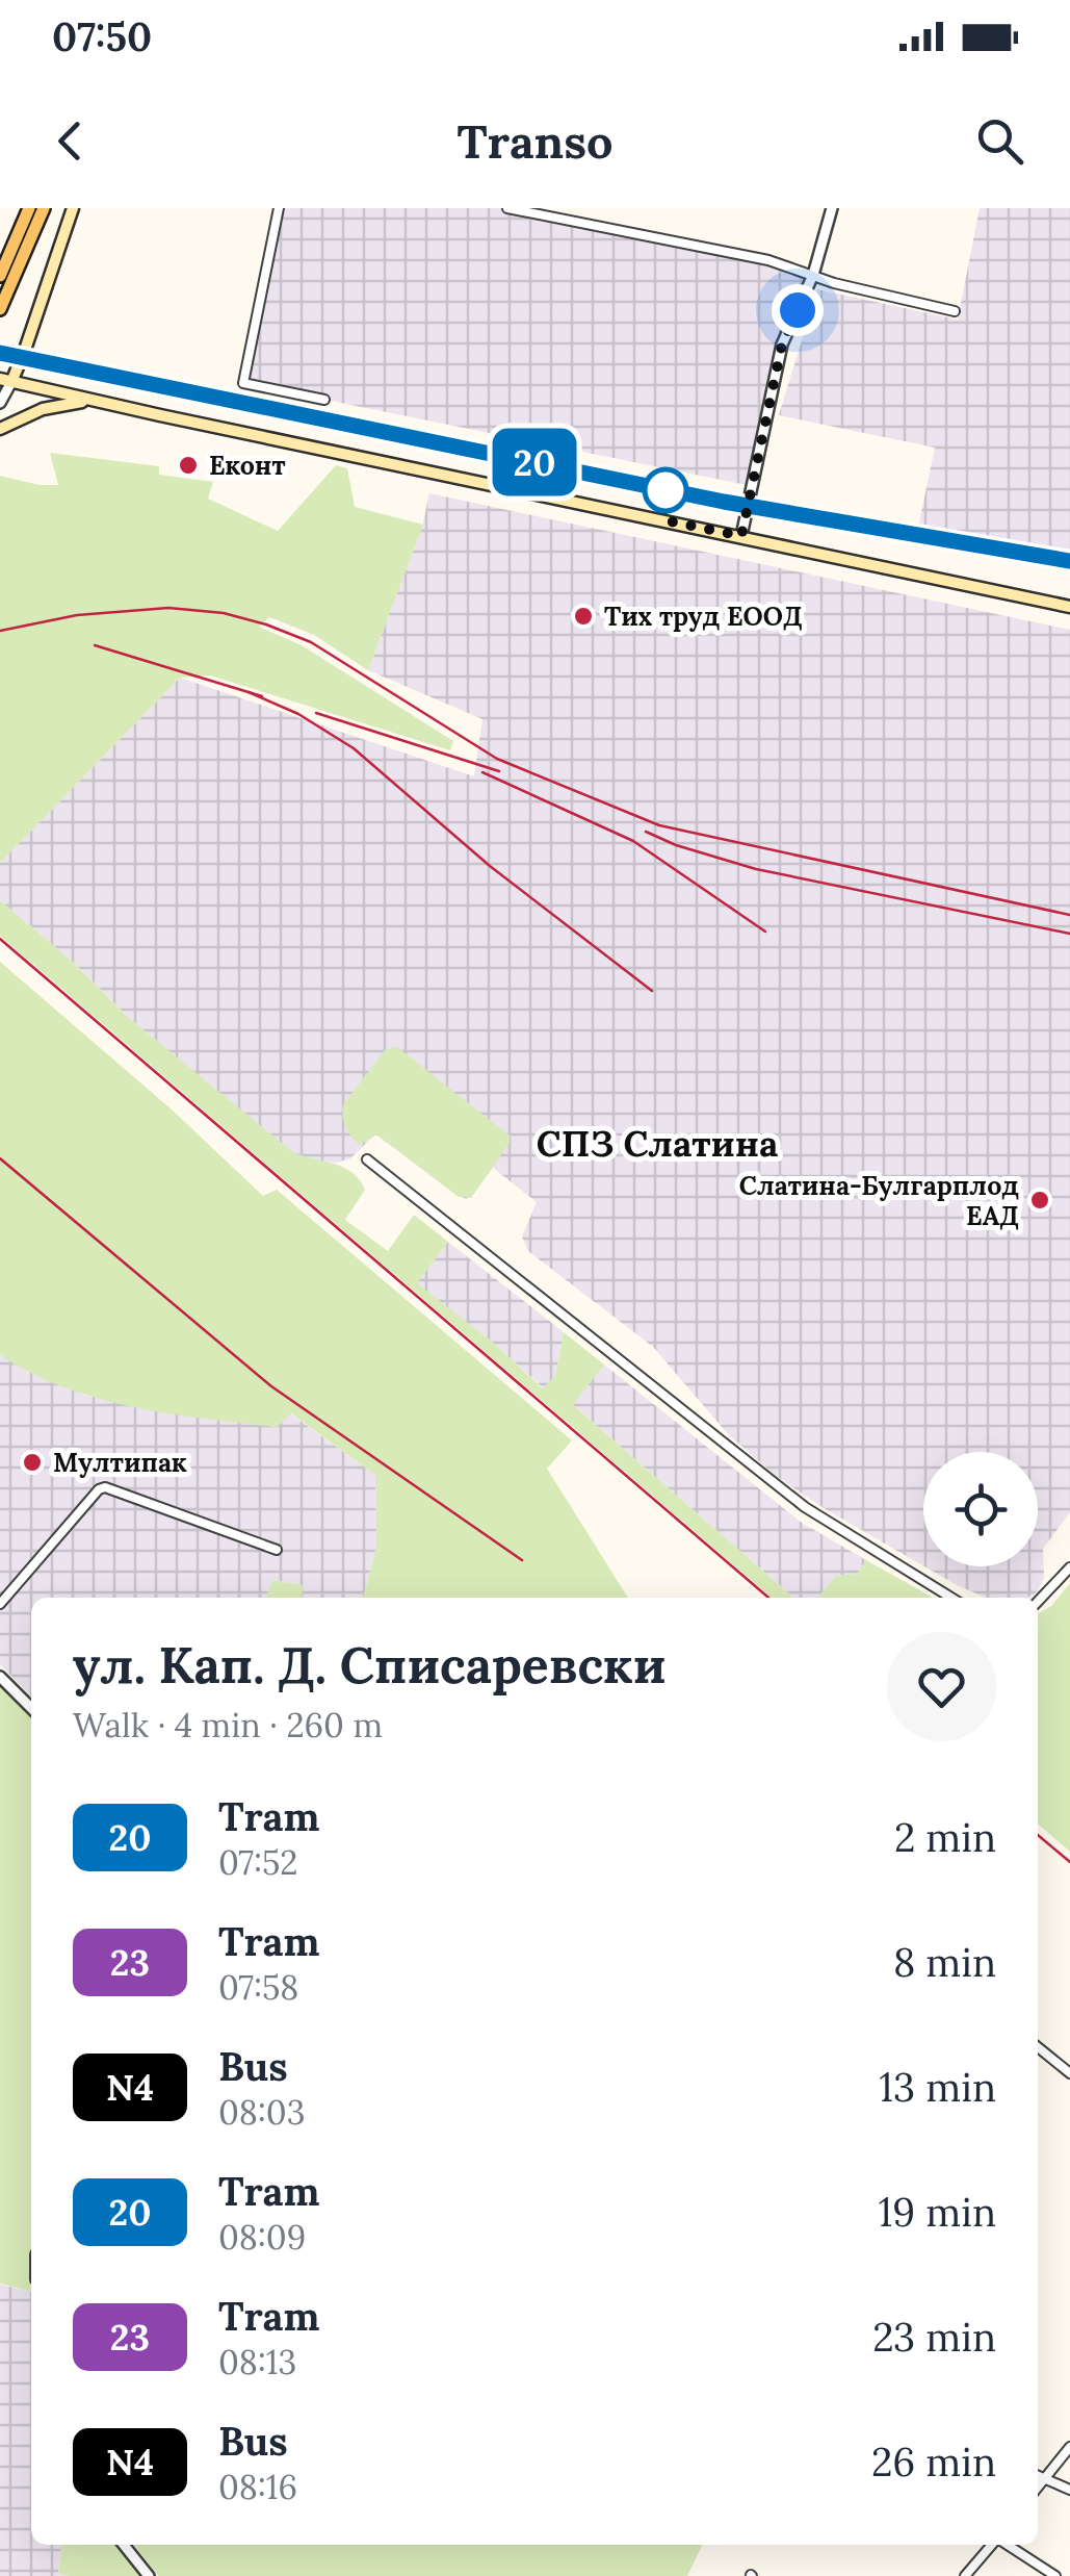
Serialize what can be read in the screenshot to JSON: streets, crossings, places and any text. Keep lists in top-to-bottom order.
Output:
{
  "districts": ["СПЗ Слатина"],
  "places": [
    "Еконт",
    "Тих труд ЕООД",
    "Слатина-Булгарплод ЕАД",
    "Мултипак"
  ],
  "lines": ["tram line 20"],
  "page": {
    "status": "07:50",
    "header": "Transo",
    "on_map": "20",
    "heading": ["ул. Кап. Д. Списаревски", "Walk · 4 min · 260 m"],
    "list": [
      {
        "mark": "20",
        "name": "Tram",
        "note": "07:52",
        "value": "2 min"
      },
      {
        "mark": "23",
        "name": "Tram",
        "note": "07:58",
        "value": "8 min"
      },
      {
        "mark": "N4",
        "name": "Bus",
        "note": "08:03",
        "value": "13 min"
      },
      {
        "mark": "20",
        "name": "Tram",
        "note": "08:09",
        "value": "19 min"
      },
      {
        "mark": "23",
        "name": "Tram",
        "note": "08:13",
        "value": "23 min"
      },
      {
        "mark": "N4",
        "name": "Bus",
        "note": "08:16",
        "value": "26 min"
      }
    ]
  }
}
